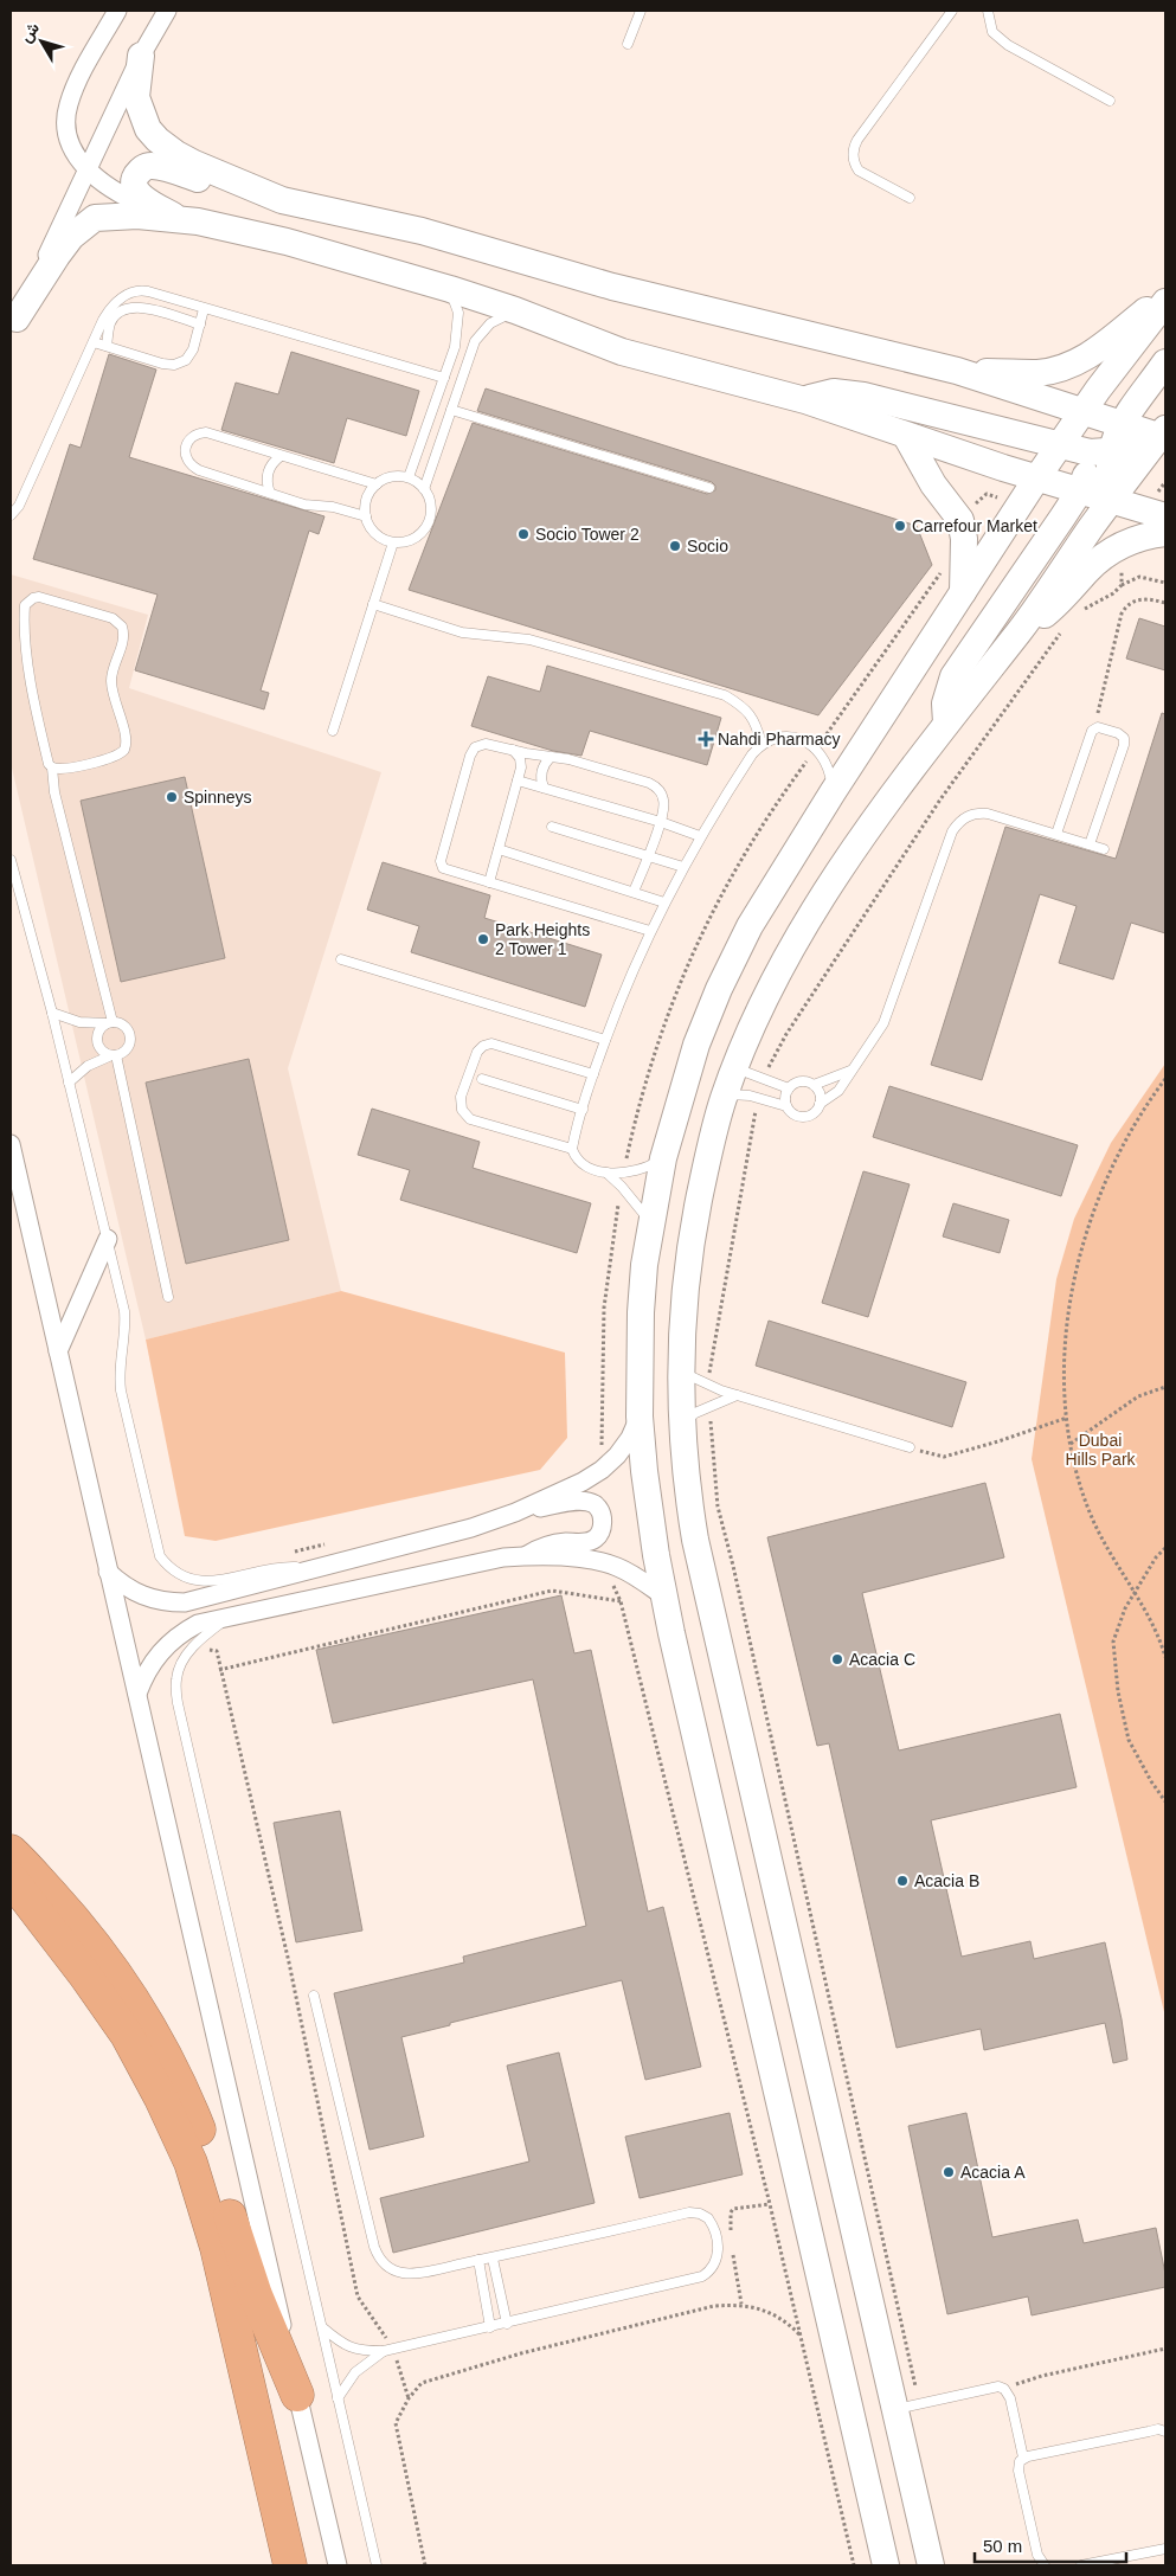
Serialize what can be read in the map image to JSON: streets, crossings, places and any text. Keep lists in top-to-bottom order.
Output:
{
  "parks": ["Dubai Hills Park"],
  "places": {
    "other": [
      "Carrefour Market",
      "Socio Tower 2",
      "Socio",
      "Spinneys",
      "Park Heights 2 Tower 1",
      "Acacia C",
      "Acacia B",
      "Acacia A"
    ],
    "health": ["Nahdi Pharmacy"]
  },
  "scale_bar": "50 m",
  "north": "top left"
}
